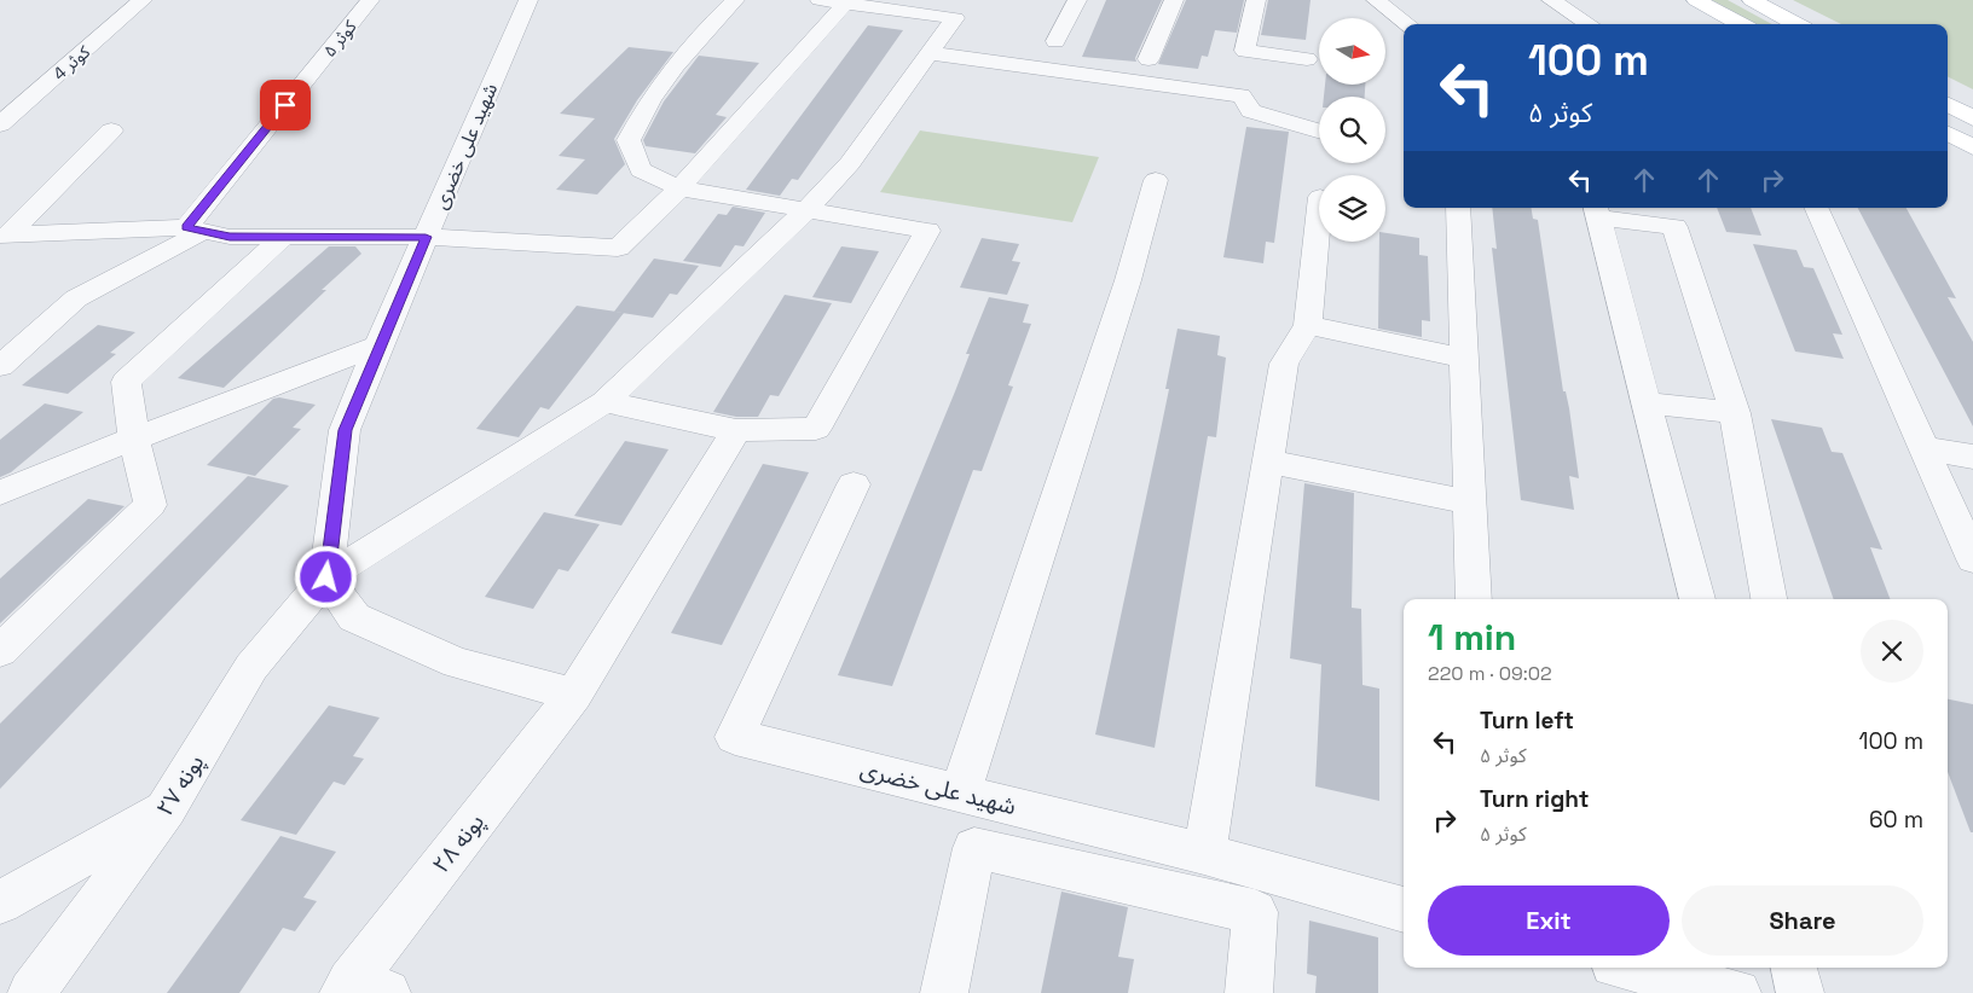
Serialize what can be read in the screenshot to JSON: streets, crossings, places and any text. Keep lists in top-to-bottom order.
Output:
{
  "streets": {
    "street": [
      "کوثر ۵",
      "کوثر 4",
      "شهید علی خضری",
      "پونه ۲۷",
      "پونه ۲۸"
    ]
  },
  "crossings": [
    ["شهید علی خضری", "پونه ۲۷"]
  ],
  "north": "right",
  "page": {
    "turn": ["100 m", "کوثر ۵"],
    "heading": ["1 min", "220 m · 09:02"],
    "list": [
      {
        "name": "Turn left",
        "note": "کوثر ۵",
        "value": "100 m"
      },
      {
        "name": "Turn right",
        "note": "کوثر ۵",
        "value": "60 m"
      }
    ],
    "buttons": ["Exit", "Share"]
  }
}
